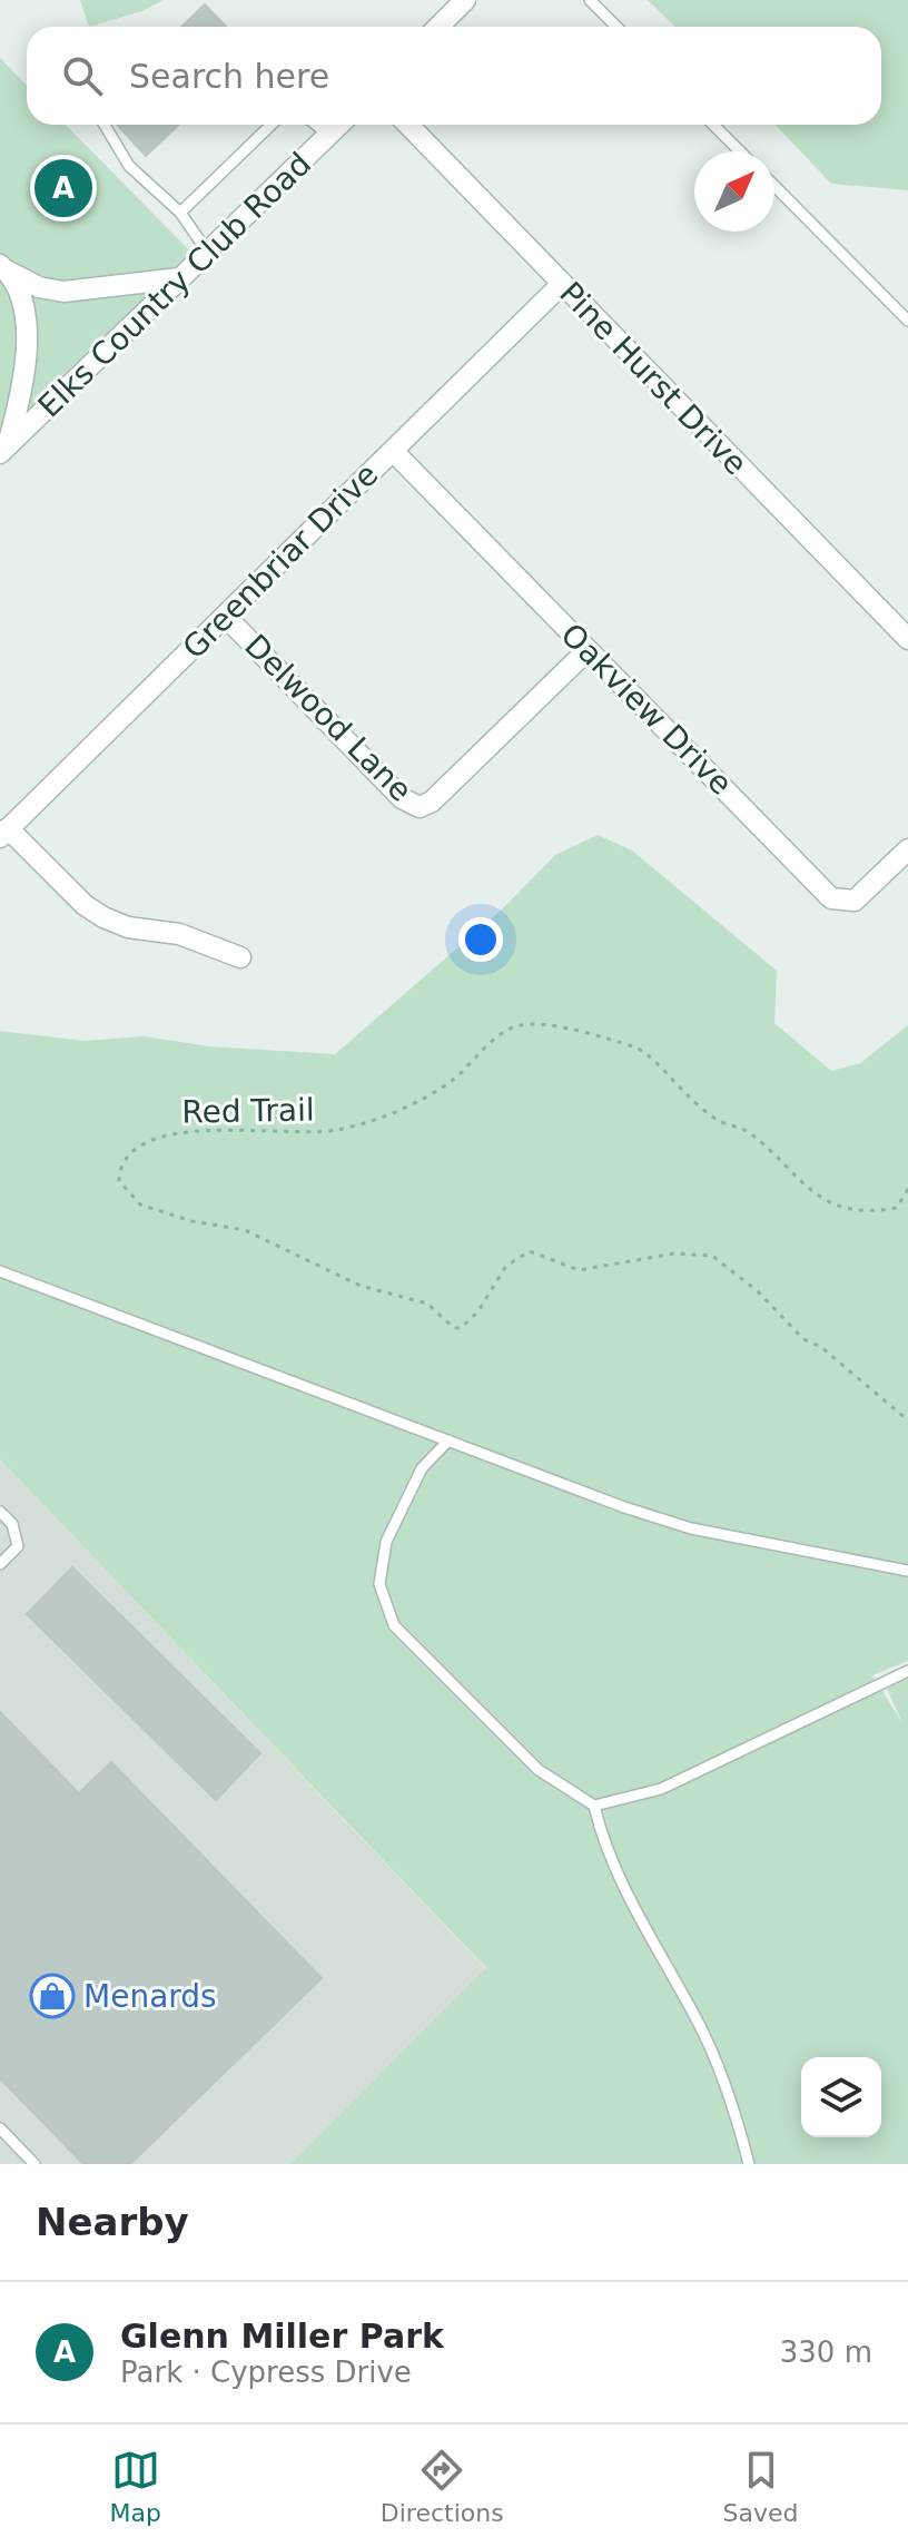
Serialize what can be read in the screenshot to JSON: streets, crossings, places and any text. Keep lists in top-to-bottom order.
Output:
{
  "streets": {
    "street": [
      "Elks Country Club Road",
      "Pine Hurst Drive",
      "Greenbriar Drive",
      "Oakview Drive",
      "Delwood Lane"
    ],
    "path": ["Red Trail"]
  },
  "crossings": [
    ["Pine Hurst Drive", "Greenbriar Drive"],
    ["Greenbriar Drive", "Oakview Drive"],
    ["Greenbriar Drive", "Delwood Lane"],
    ["Oakview Drive", "Delwood Lane"]
  ],
  "places": {
    "shop": ["Menards"]
  },
  "north": "top right",
  "page": {
    "search": "Search here",
    "pins": "A",
    "heading": "Nearby",
    "list": [
      {
        "mark": "A",
        "name": "Glenn Miller Park",
        "note": "Park · Cypress Drive",
        "value": "330 m"
      }
    ],
    "nav": ["Map", "Directions", "Saved"]
  }
}
